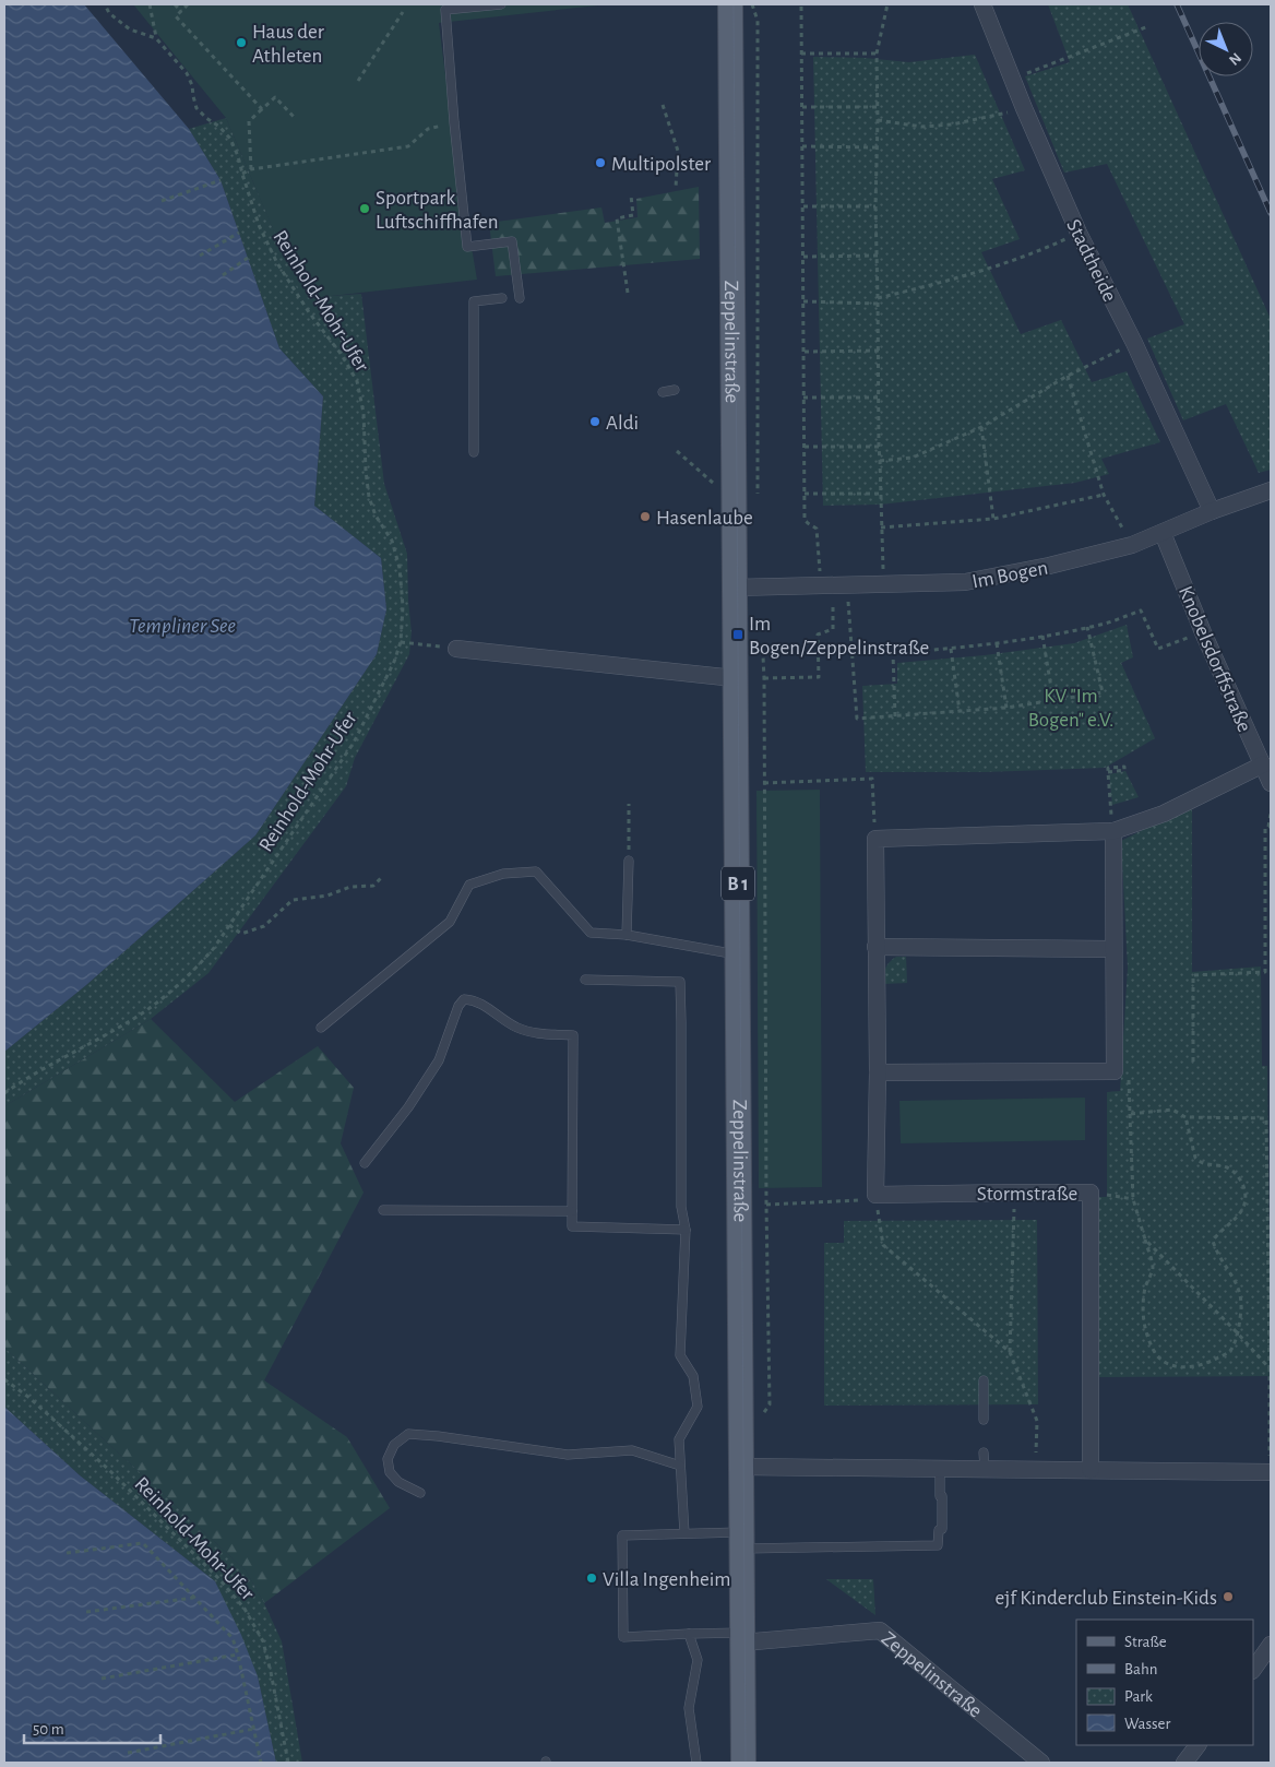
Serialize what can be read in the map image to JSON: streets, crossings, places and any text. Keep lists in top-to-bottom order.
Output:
{
  "streets": {
    "main road": ["Zeppelinstraße", "B 1"],
    "street": [
      "Stadtheide",
      "Im Bogen",
      "Knobelsdorffstraße",
      "Stormstraße"
    ],
    "path": ["Reinhold-Mohr-Ufer"]
  },
  "crossings": [
    ["Stadtheide", "Im Bogen"],
    ["Zeppelinstraße", "Im Bogen"],
    ["Im Bogen", "Knobelsdorffstraße"]
  ],
  "water": ["Templiner See"],
  "parks": ["KV \"Im Bogen\" e.V."],
  "places": {
    "other": [
      "Haus der Athleten",
      "Multipolster",
      "Sportpark Luftschiffhafen",
      "Aldi",
      "Hasenlaube",
      "Villa Ingenheim",
      "ejf Kinderclub Einstein-Kids"
    ],
    "transit": ["Im Bogen/Zeppelinstraße"]
  },
  "legend": [
    "Straße",
    "Bahn",
    "Park",
    "Wasser"
  ],
  "scale_bar": "50 m",
  "north": "bottom right"
}
